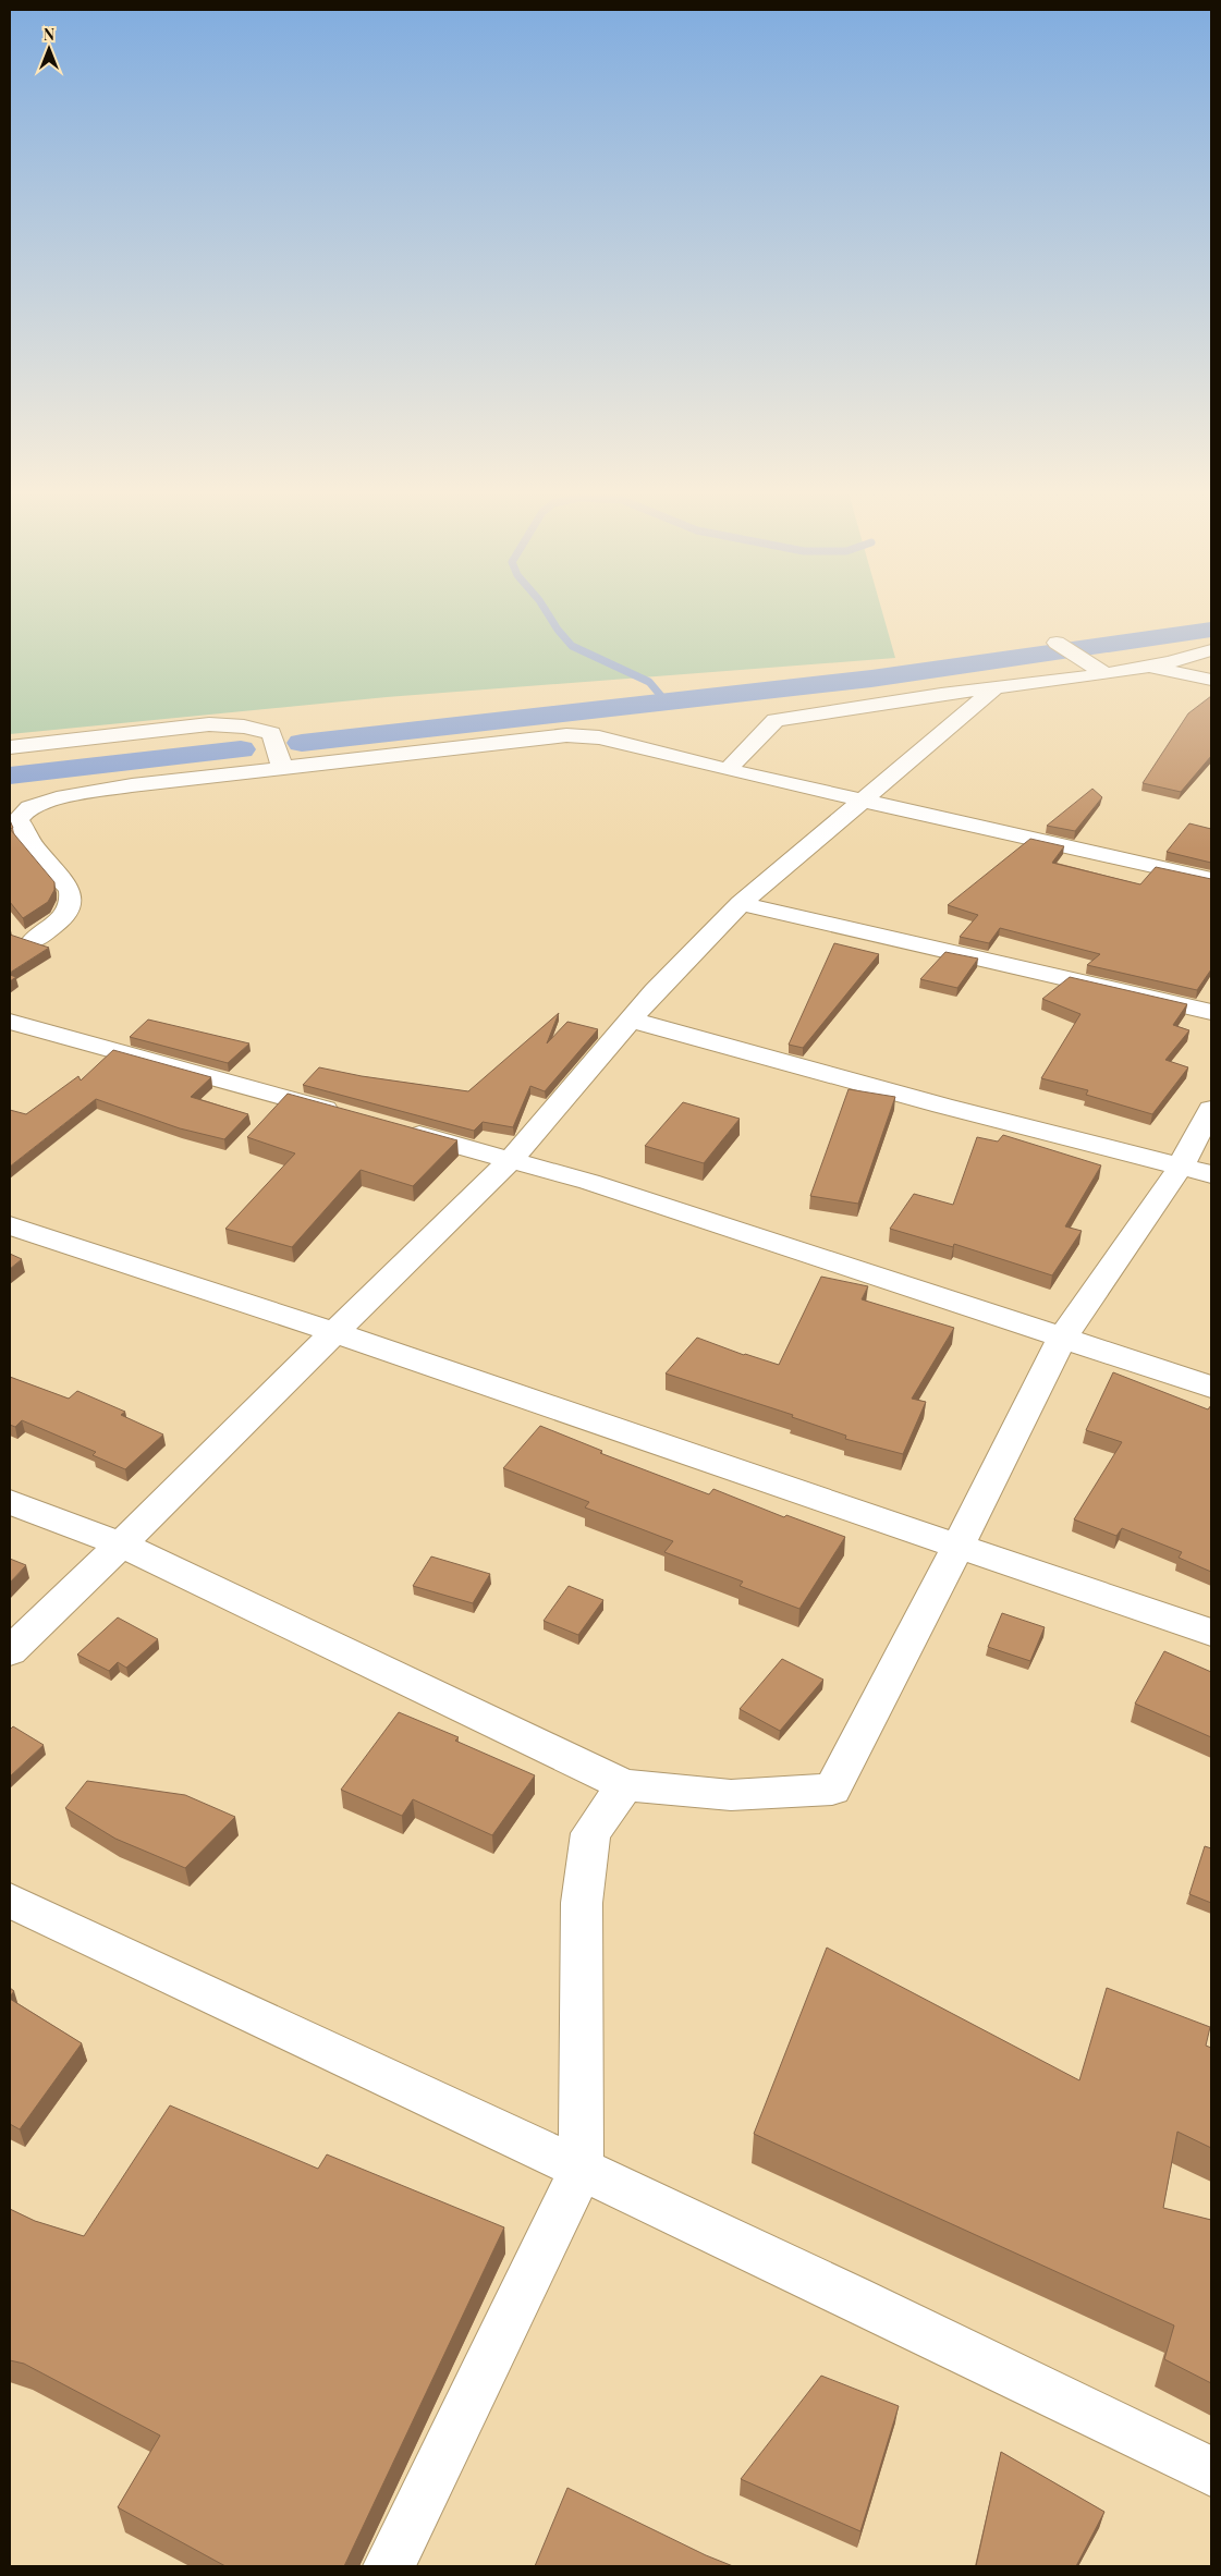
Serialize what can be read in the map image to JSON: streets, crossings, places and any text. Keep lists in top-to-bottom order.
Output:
{
  "north": "top"
}
